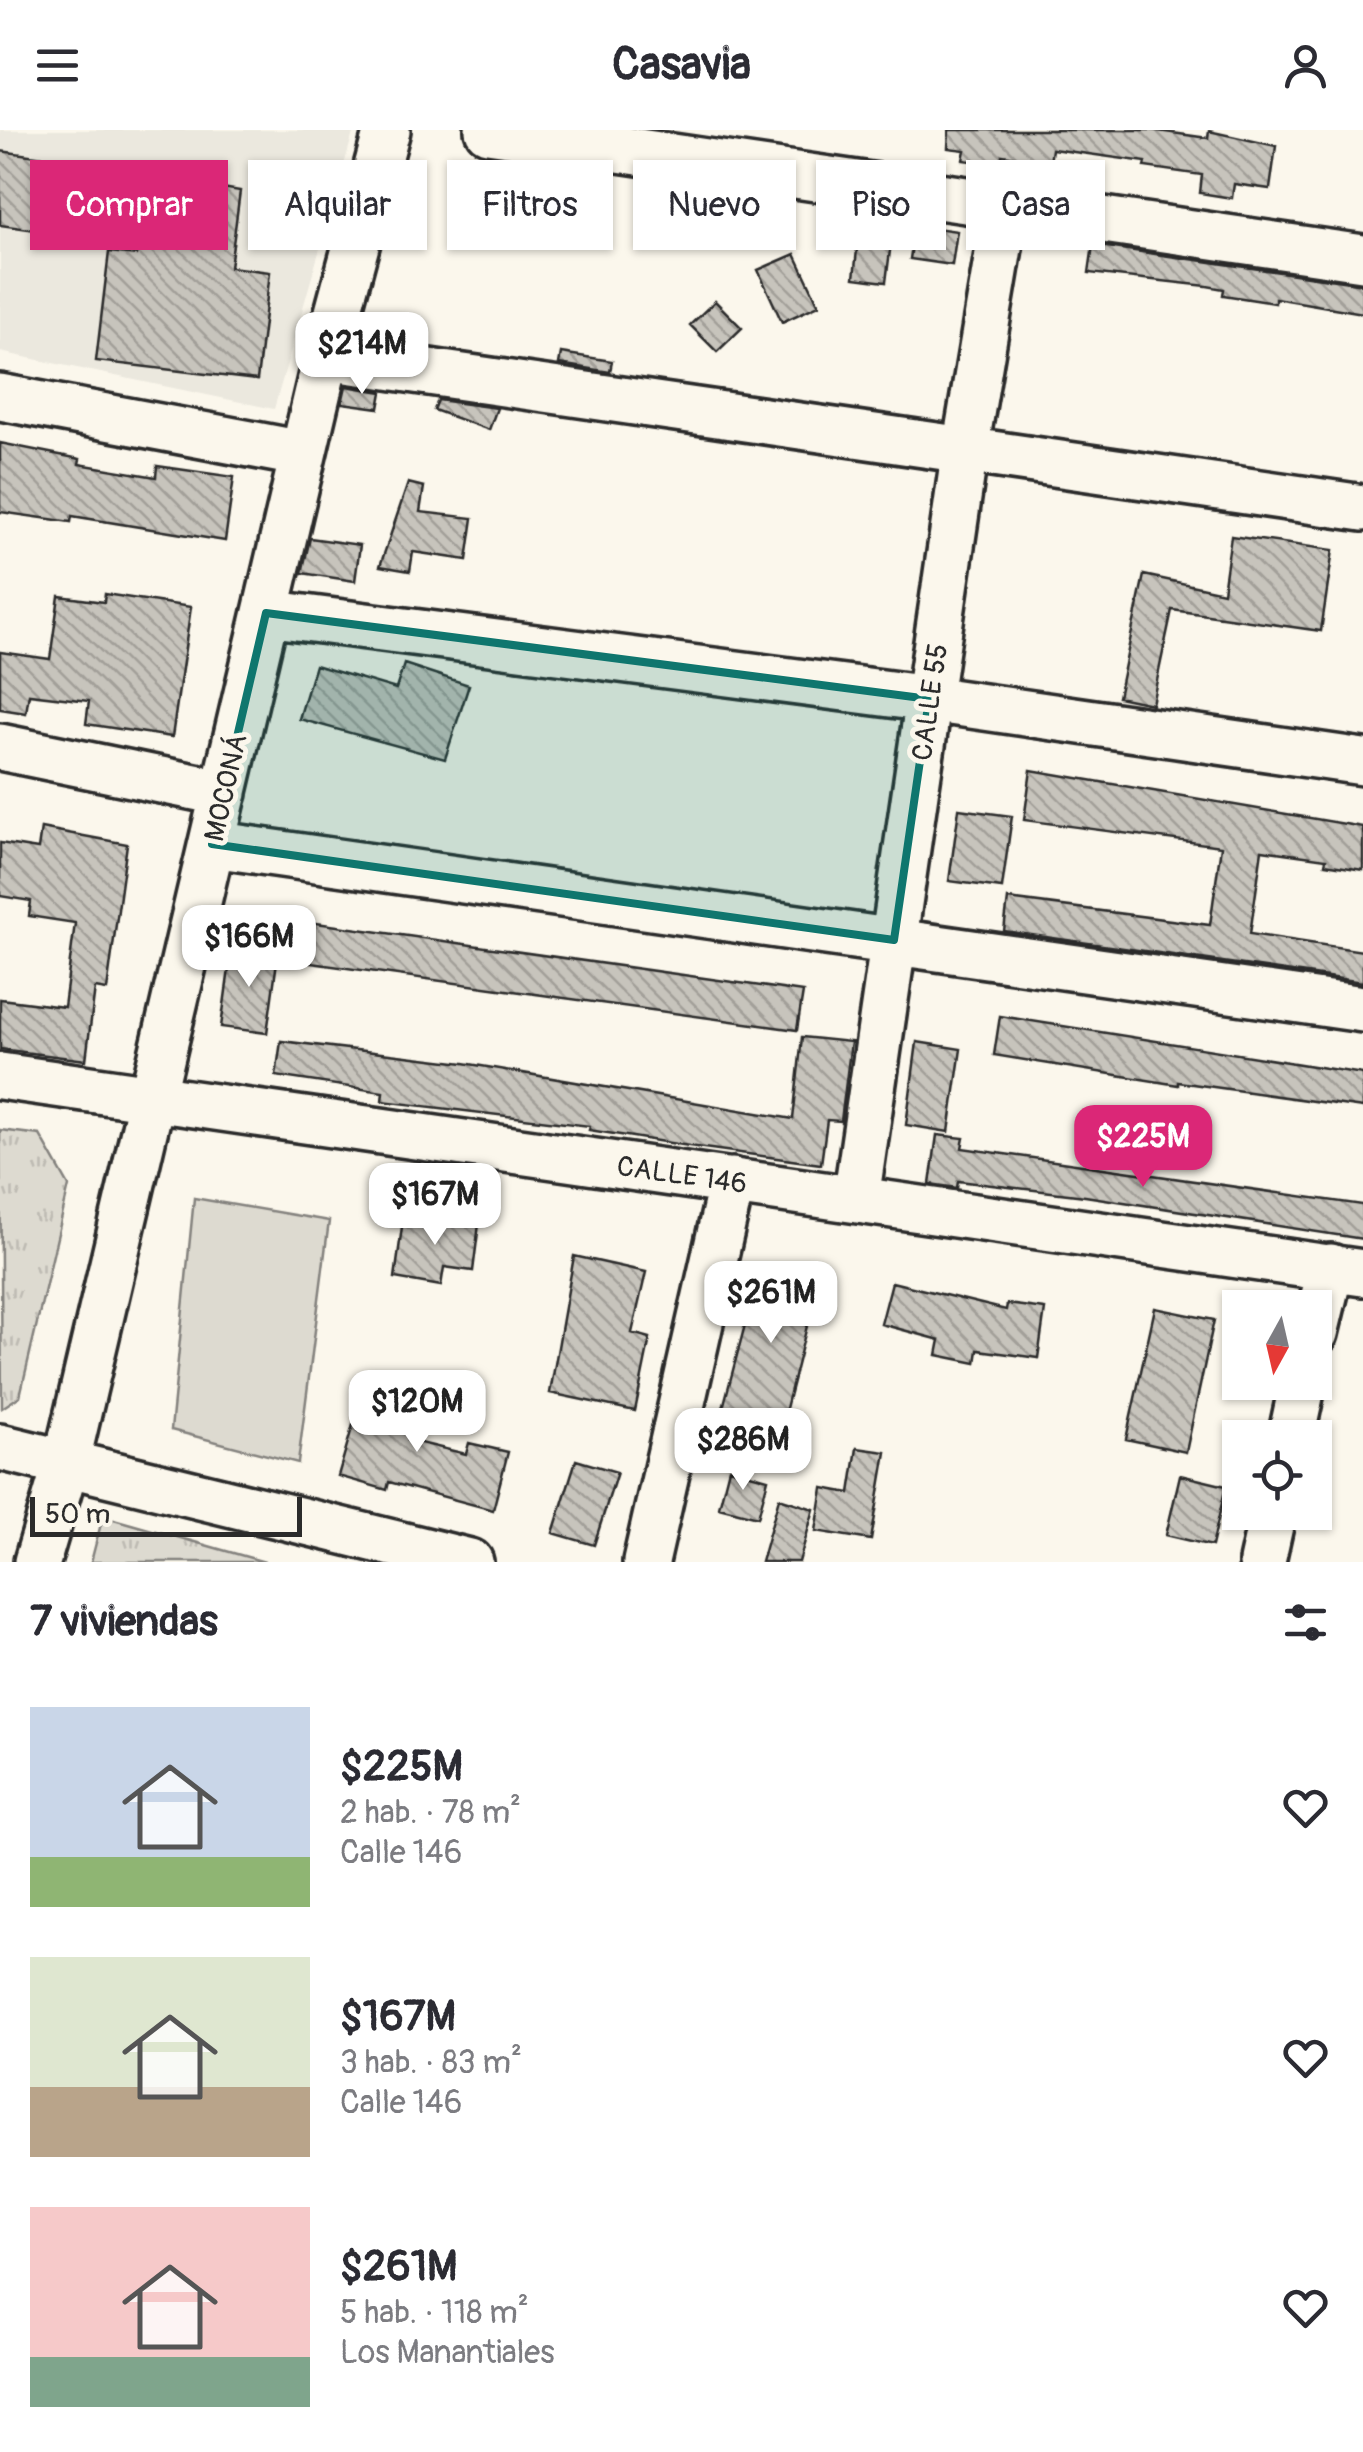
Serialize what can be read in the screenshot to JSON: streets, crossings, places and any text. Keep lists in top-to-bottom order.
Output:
{
  "streets": {
    "street": ["CALLE 55", "MOCONÁ", "CALLE 146"]
  },
  "crossings": [
    ["CALLE 55", "CALLE 146"],
    ["MOCONÁ", "CALLE 146"]
  ],
  "scale_bar": "50 m",
  "north": "bottom",
  "page": {
    "header": "Casavia",
    "chip": [
      "Comprar",
      "Alquilar",
      "Filtros",
      "Nuevo",
      "Piso",
      "Casa"
    ],
    "price": [
      "$214M",
      "$166M",
      "$225M",
      "$167M",
      "$261M",
      "$120M",
      "$286M"
    ],
    "scale": "50 m",
    "heading": "7 viviendas",
    "list": [
      {
        "name": "$225M",
        "note": "2 hab. · 78 m² · Calle 146"
      },
      {
        "name": "$167M",
        "note": "3 hab. · 83 m² · Calle 146"
      },
      {
        "name": "$261M",
        "note": "5 hab. · 118 m² · Los Manantiales"
      }
    ]
  }
}
